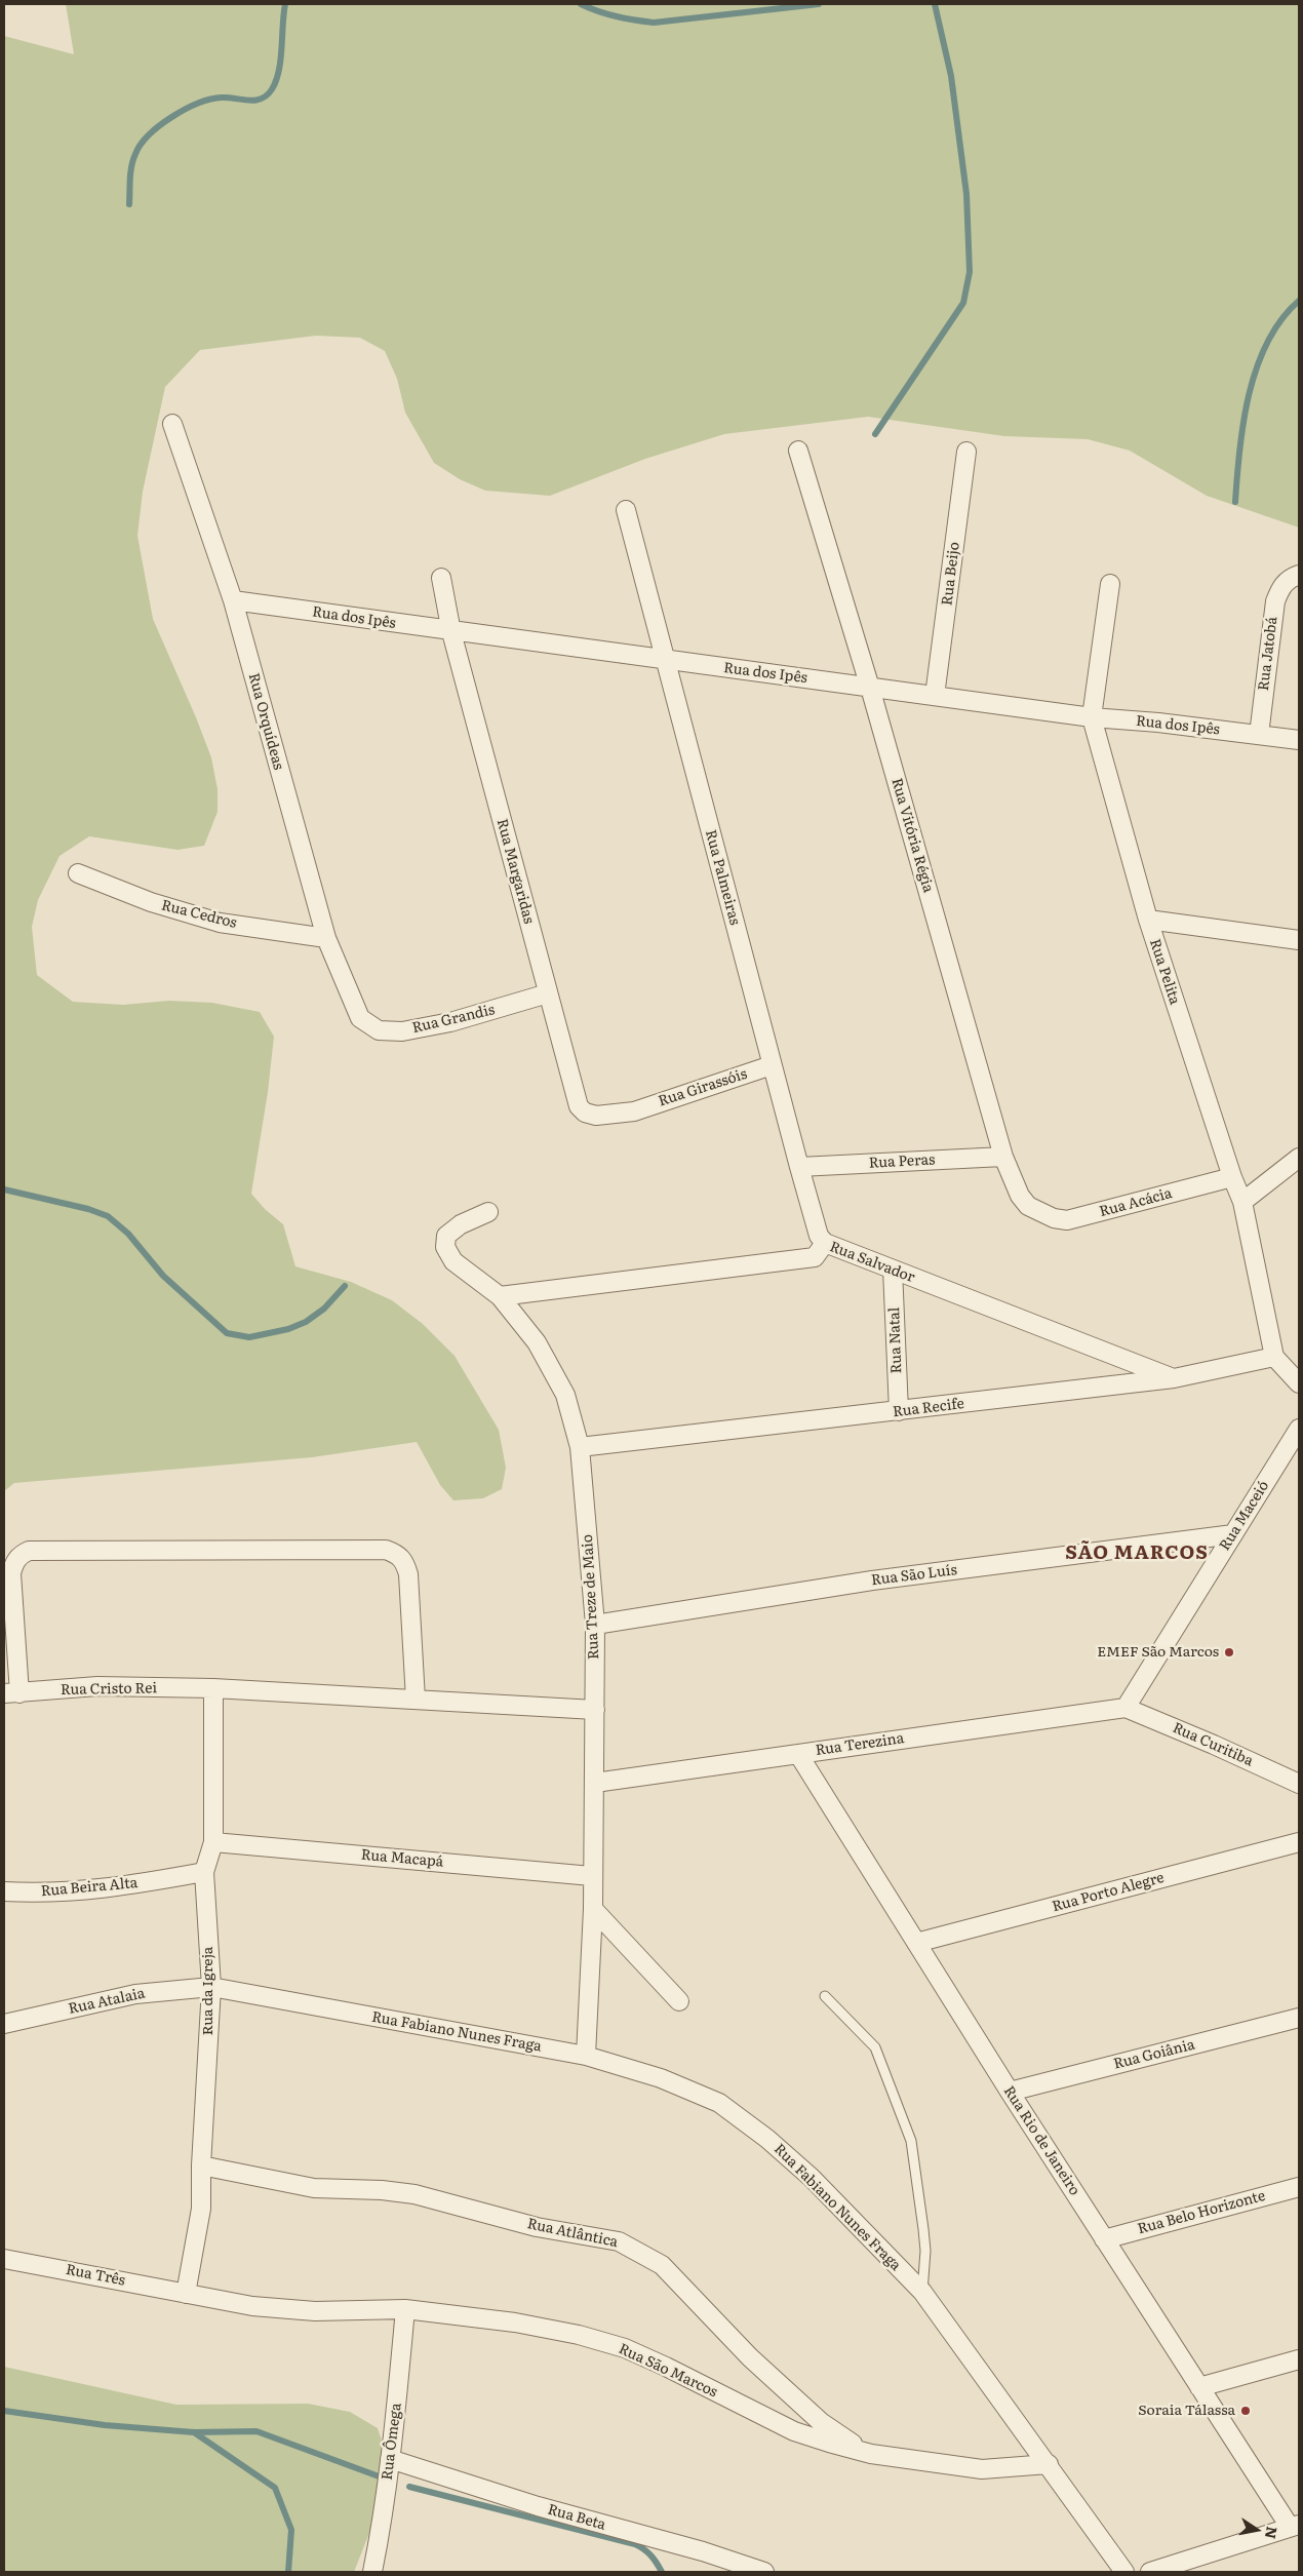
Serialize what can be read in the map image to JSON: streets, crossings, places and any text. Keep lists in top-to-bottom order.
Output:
{
  "streets": {
    "street": [
      "Rua Beijo",
      "Rua dos Ipês",
      "Rua Jatobá",
      "Rua Orquídeas",
      "Rua Vitória Régia",
      "Rua Margaridas",
      "Rua Palmeiras",
      "Rua Cedros",
      "Rua Pelita",
      "Rua Grandis",
      "Rua Girassóis",
      "Rua Peras",
      "Rua Acácia",
      "Rua Salvador",
      "Rua Natal",
      "Rua Recife",
      "Rua Maceió",
      "Rua São Luís",
      "Rua Treze de Maio",
      "Rua Cristo Rei",
      "Rua Terezina",
      "Rua Curitiba",
      "Rua Macapá",
      "Rua Beira Alta",
      "Rua Porto Alegre",
      "Rua da Igreja",
      "Rua Atalaia",
      "Rua Fabiano Nunes Fraga",
      "Rua Goiânia",
      "Rua Rio de Janeiro",
      "Rua Belo Horizonte",
      "Rua Atlântica",
      "Rua Três",
      "Rua São Marcos",
      "Rua Ômega",
      "Rua Beta"
    ]
  },
  "crossings": [
    ["Rua Beijo", "Rua dos Ipês"],
    ["Rua dos Ipês", "Rua Jatobá"],
    ["Rua dos Ipês", "Rua Orquídeas"],
    ["Rua dos Ipês", "Rua Vitória Régia"],
    ["Rua dos Ipês", "Rua Margaridas"],
    ["Rua dos Ipês", "Rua Palmeiras"],
    ["Rua dos Ipês", "Rua Pelita"],
    ["Rua Orquídeas", "Rua Cedros"],
    ["Rua Orquídeas", "Rua Grandis"],
    ["Rua Vitória Régia", "Rua Peras"],
    ["Rua Vitória Régia", "Rua Acácia"],
    ["Rua Margaridas", "Rua Grandis"],
    ["Rua Margaridas", "Rua Girassóis"],
    ["Rua Palmeiras", "Rua Girassóis"],
    ["Rua Palmeiras", "Rua Peras"],
    ["Rua Palmeiras", "Rua Salvador"],
    ["Rua Pelita", "Rua Acácia"],
    ["Rua Pelita", "Rua Recife"],
    ["Rua Salvador", "Rua Natal"],
    ["Rua Salvador", "Rua Recife"],
    ["Rua Salvador", "Rua Treze de Maio"],
    ["Rua Natal", "Rua Recife"],
    ["Rua Recife", "Rua Treze de Maio"],
    ["Rua Maceió", "Rua São Luís"],
    ["Rua Maceió", "Rua Terezina"],
    ["Rua Maceió", "Rua Curitiba"],
    ["Rua São Luís", "Rua Treze de Maio"],
    ["Rua Treze de Maio", "Rua Cristo Rei"],
    ["Rua Treze de Maio", "Rua Terezina"],
    ["Rua Treze de Maio", "Rua Macapá"],
    ["Rua Treze de Maio", "Rua Fabiano Nunes Fraga"],
    ["Rua Cristo Rei", "Rua da Igreja"],
    ["Rua Terezina", "Rua Curitiba"],
    ["Rua Terezina", "Rua Rio de Janeiro"],
    ["Rua Macapá", "Rua da Igreja"],
    ["Rua Beira Alta", "Rua da Igreja"],
    ["Rua Porto Alegre", "Rua Rio de Janeiro"],
    ["Rua da Igreja", "Rua Atalaia"],
    ["Rua da Igreja", "Rua Fabiano Nunes Fraga"],
    ["Rua da Igreja", "Rua Atlântica"],
    ["Rua da Igreja", "Rua Três"],
    ["Rua da Igreja", "Rua São Marcos"],
    ["Rua Atalaia", "Rua Fabiano Nunes Fraga"],
    ["Rua Fabiano Nunes Fraga", "Rua São Marcos"],
    ["Rua Goiânia", "Rua Rio de Janeiro"],
    ["Rua Rio de Janeiro", "Rua Belo Horizonte"],
    ["Rua Atlântica", "Rua São Marcos"],
    ["Rua Três", "Rua São Marcos"],
    ["Rua São Marcos", "Rua Ômega"],
    ["Rua Ômega", "Rua Beta"]
  ],
  "districts": ["SÃO MARCOS"],
  "places": ["EMEF São Marcos", "Soraia Tálassa"],
  "north": "right"
}
